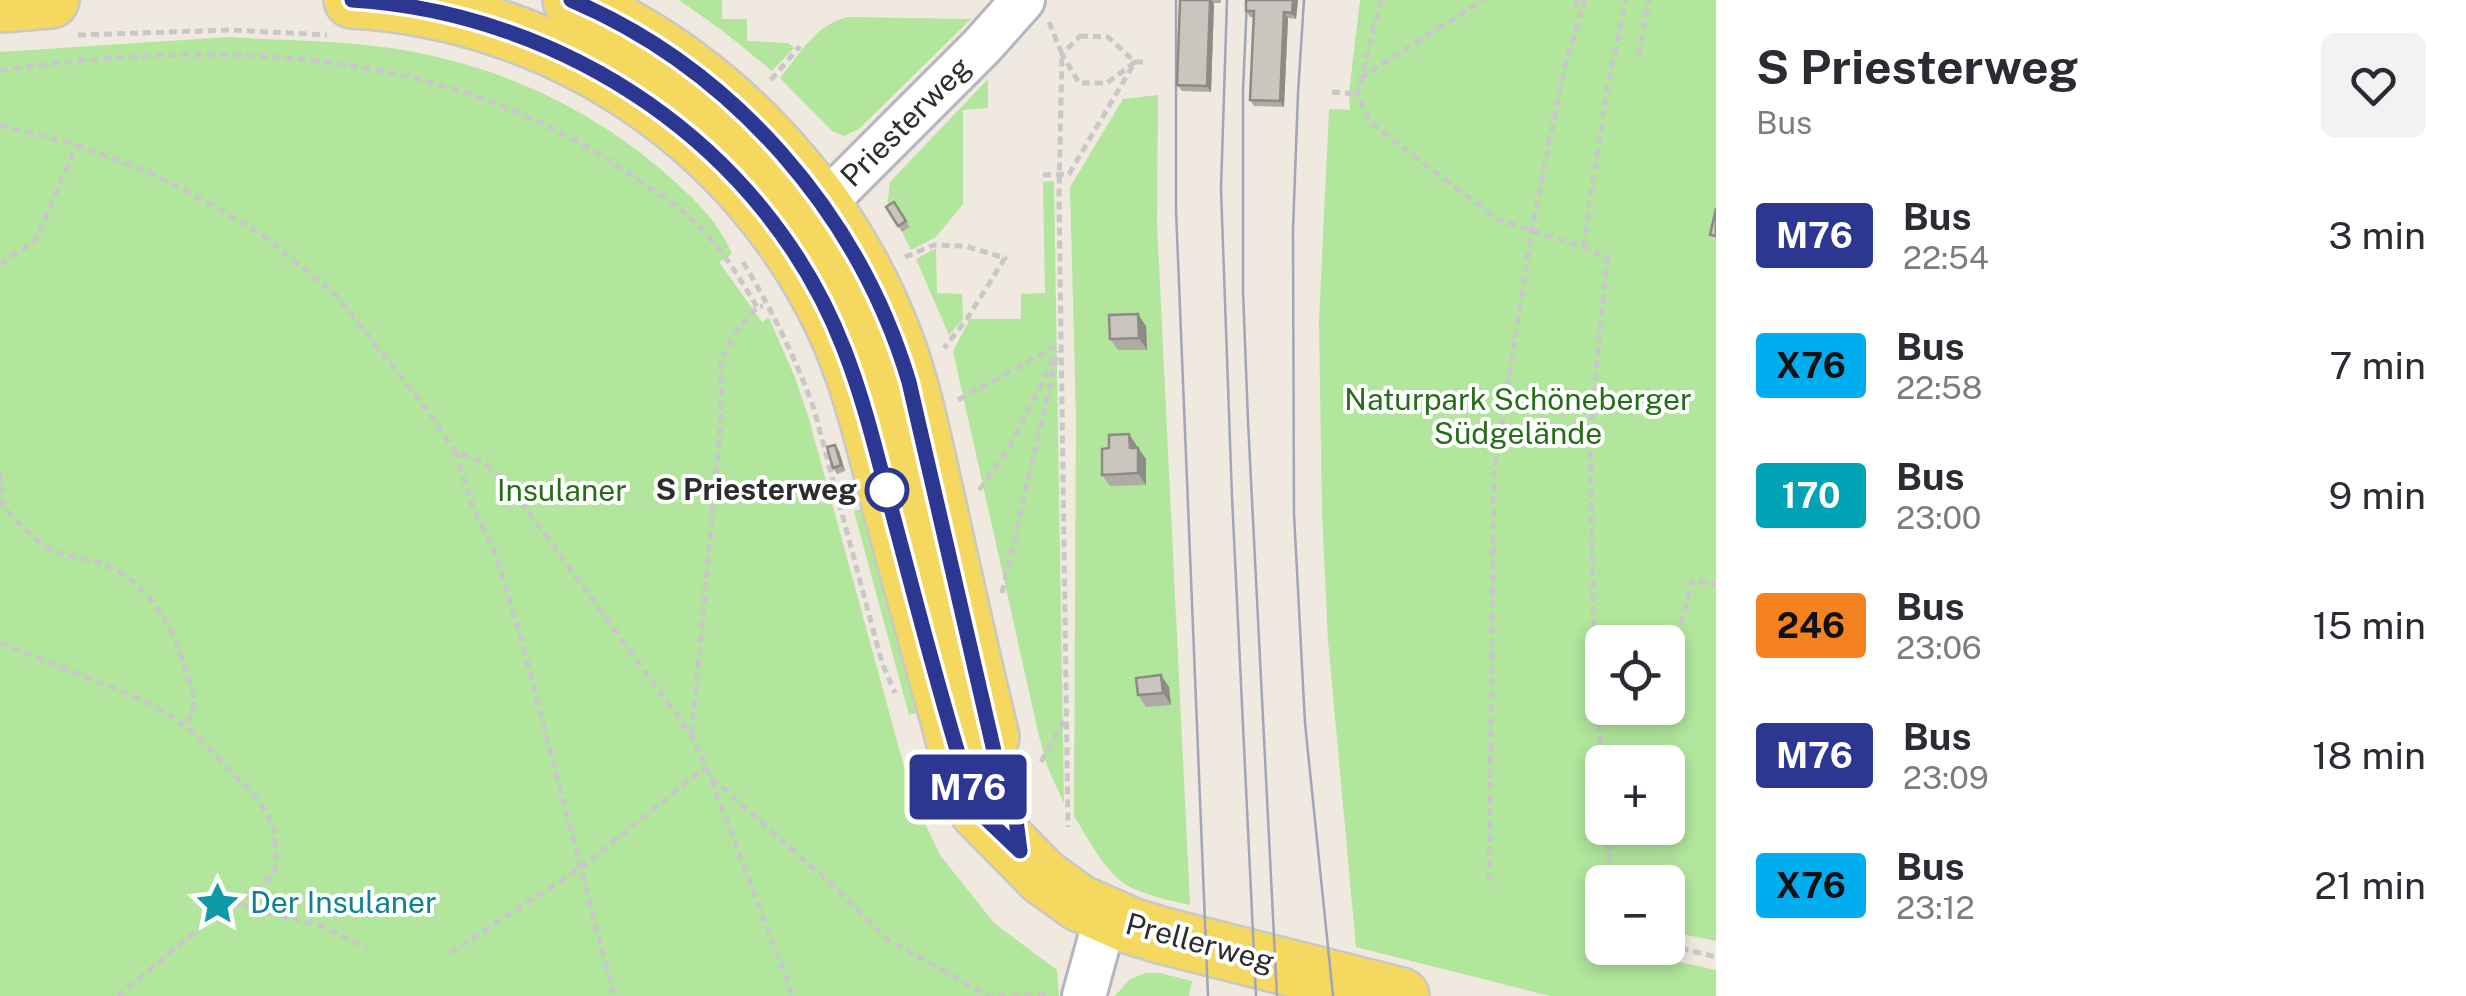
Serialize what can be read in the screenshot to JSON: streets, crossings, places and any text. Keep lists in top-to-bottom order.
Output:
{
  "streets": {
    "main road": ["Prellerweg"],
    "street": ["Priesterweg"]
  },
  "crossings": [
    ["Priesterweg", "Prellerweg"]
  ],
  "parks": ["Naturpark Schöneberger Südgelände", "Insulaner"],
  "places": {
    "other": ["S Priesterweg"],
    "place": ["Der Insulaner"]
  },
  "lines": ["bus line M76"],
  "page": {
    "on_map": "M76",
    "heading": ["S Priesterweg", "Bus"],
    "list": [
      {
        "mark": "M76",
        "name": "Bus",
        "note": "22:54",
        "value": "3 min"
      },
      {
        "mark": "X76",
        "name": "Bus",
        "note": "22:58",
        "value": "7 min"
      },
      {
        "mark": "170",
        "name": "Bus",
        "note": "23:00",
        "value": "9 min"
      },
      {
        "mark": "246",
        "name": "Bus",
        "note": "23:06",
        "value": "15 min"
      },
      {
        "mark": "M76",
        "name": "Bus",
        "note": "23:09",
        "value": "18 min"
      },
      {
        "mark": "X76",
        "name": "Bus",
        "note": "23:12",
        "value": "21 min"
      }
    ],
    "map_buttons": ["+", "−"]
  }
}
